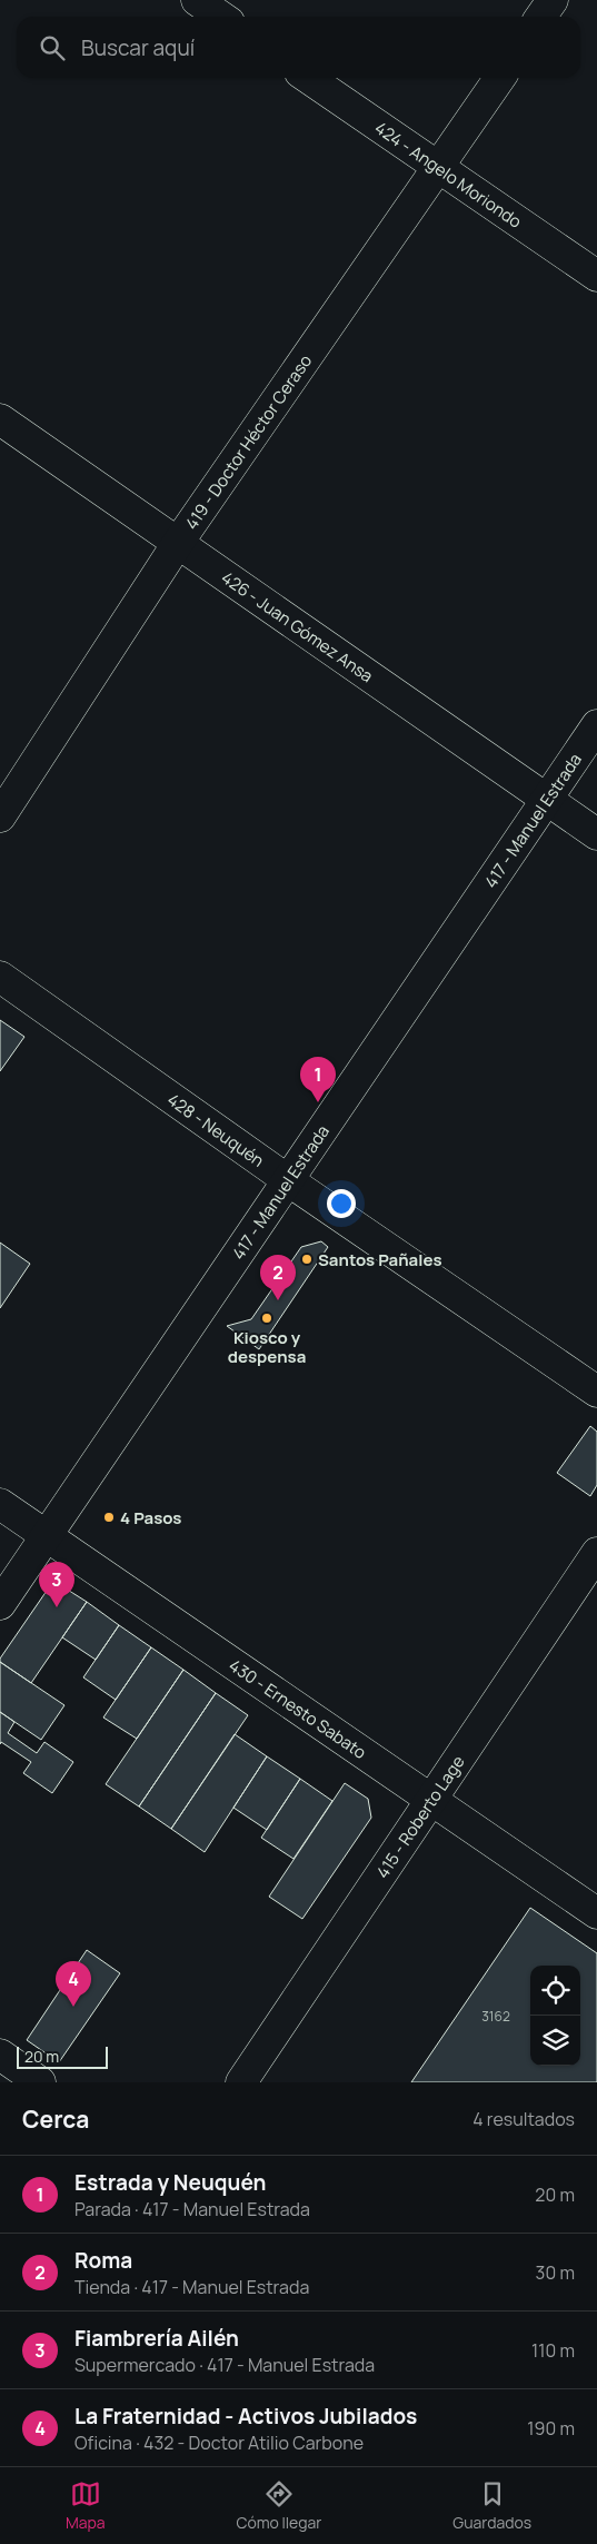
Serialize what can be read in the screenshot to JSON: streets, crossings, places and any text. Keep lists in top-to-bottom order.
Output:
{
  "streets": {
    "street": [
      "424 - Angelo Moriondo",
      "419 - Doctor Héctor Ceraso",
      "426 - Juan Gómez Ansa",
      "417 - Manuel Estrada",
      "428 - Neuquén",
      "430 - Ernesto Sabato",
      "415 - Roberto Lage"
    ]
  },
  "crossings": [
    ["424 - Angelo Moriondo", "419 - Doctor Héctor Ceraso"],
    ["419 - Doctor Héctor Ceraso", "426 - Juan Gómez Ansa"],
    ["426 - Juan Gómez Ansa", "417 - Manuel Estrada"],
    ["417 - Manuel Estrada", "428 - Neuquén"],
    ["417 - Manuel Estrada", "430 - Ernesto Sabato"],
    ["430 - Ernesto Sabato", "415 - Roberto Lage"]
  ],
  "places": ["Santos Pañales", "Kiosco y despensa", "4 Pasos"],
  "house_numbers": ["3162"],
  "scale_bar": "20 m",
  "page": {
    "search": "Buscar aquí",
    "pins": [
      "1",
      "2",
      "3",
      "4"
    ],
    "scale": "20 m",
    "heading": ["Cerca", "4 resultados"],
    "list": [
      {
        "mark": "1",
        "name": "Estrada y Neuquén",
        "note": "Parada · 417 - Manuel Estrada",
        "value": "20 m"
      },
      {
        "mark": "2",
        "name": "Roma",
        "note": "Tienda · 417 - Manuel Estrada",
        "value": "30 m"
      },
      {
        "mark": "3",
        "name": "Fiambrería Ailén",
        "note": "Supermercado · 417 - Manuel Estrada",
        "value": "110 m"
      },
      {
        "mark": "4",
        "name": "La Fraternidad - Activos Jubilados",
        "note": "Oficina · 432 - Doctor Atilio Carbone",
        "value": "190 m"
      }
    ],
    "nav": ["Mapa", "Cómo llegar", "Guardados"]
  }
}
